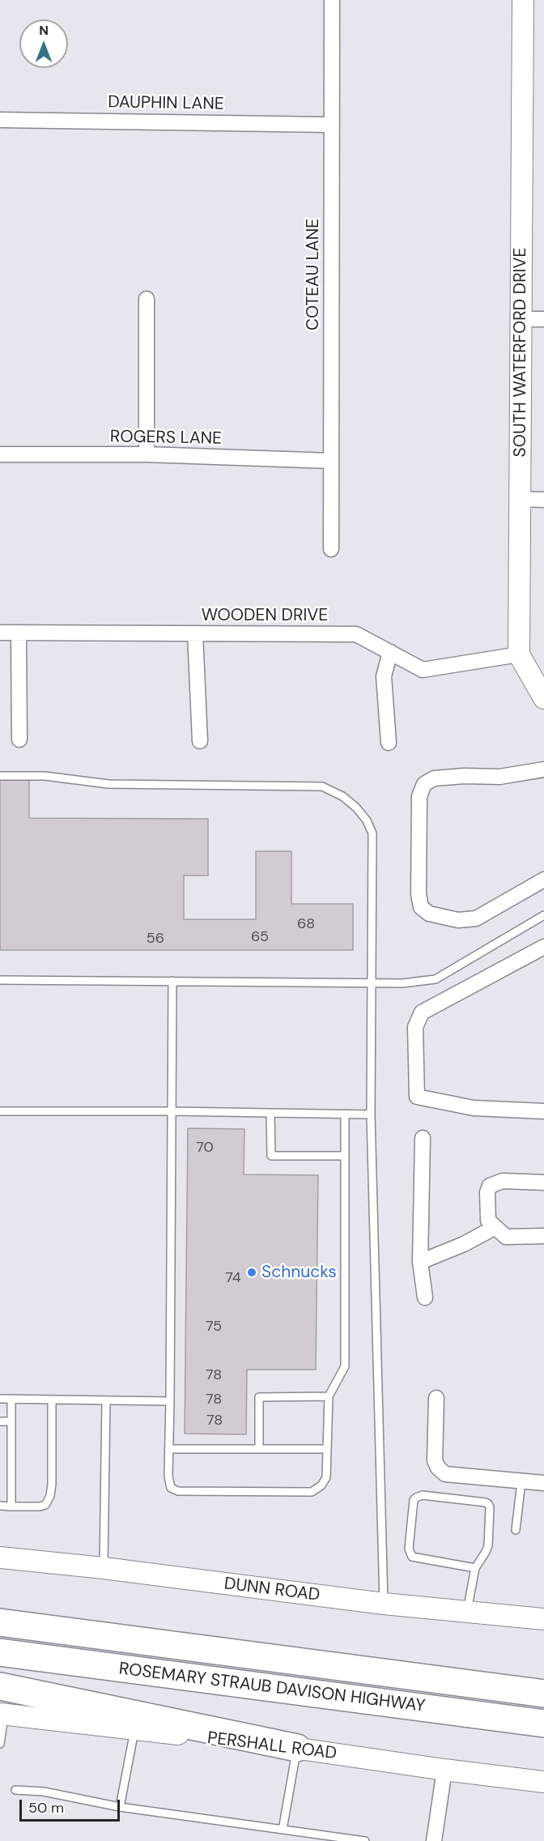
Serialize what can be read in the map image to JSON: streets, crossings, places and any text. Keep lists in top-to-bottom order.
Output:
{
  "streets": {
    "highway": ["ROSEMARY STRAUB DAVISON HIGHWAY"],
    "street": [
      "DAUPHIN LANE",
      "COTEAU LANE",
      "SOUTH WATERFORD DRIVE",
      "ROGERS LANE",
      "WOODEN DRIVE",
      "DUNN ROAD",
      "PERSHALL ROAD"
    ]
  },
  "crossings": [
    ["DAUPHIN LANE", "COTEAU LANE"],
    ["COTEAU LANE", "ROGERS LANE"],
    ["SOUTH WATERFORD DRIVE", "WOODEN DRIVE"]
  ],
  "places": ["Schnucks"],
  "house_numbers": [
    "68",
    "65",
    "56",
    "70",
    "74",
    "75",
    "78",
    "78",
    "78"
  ],
  "scale_bar": "50 m",
  "north": "top"
}
